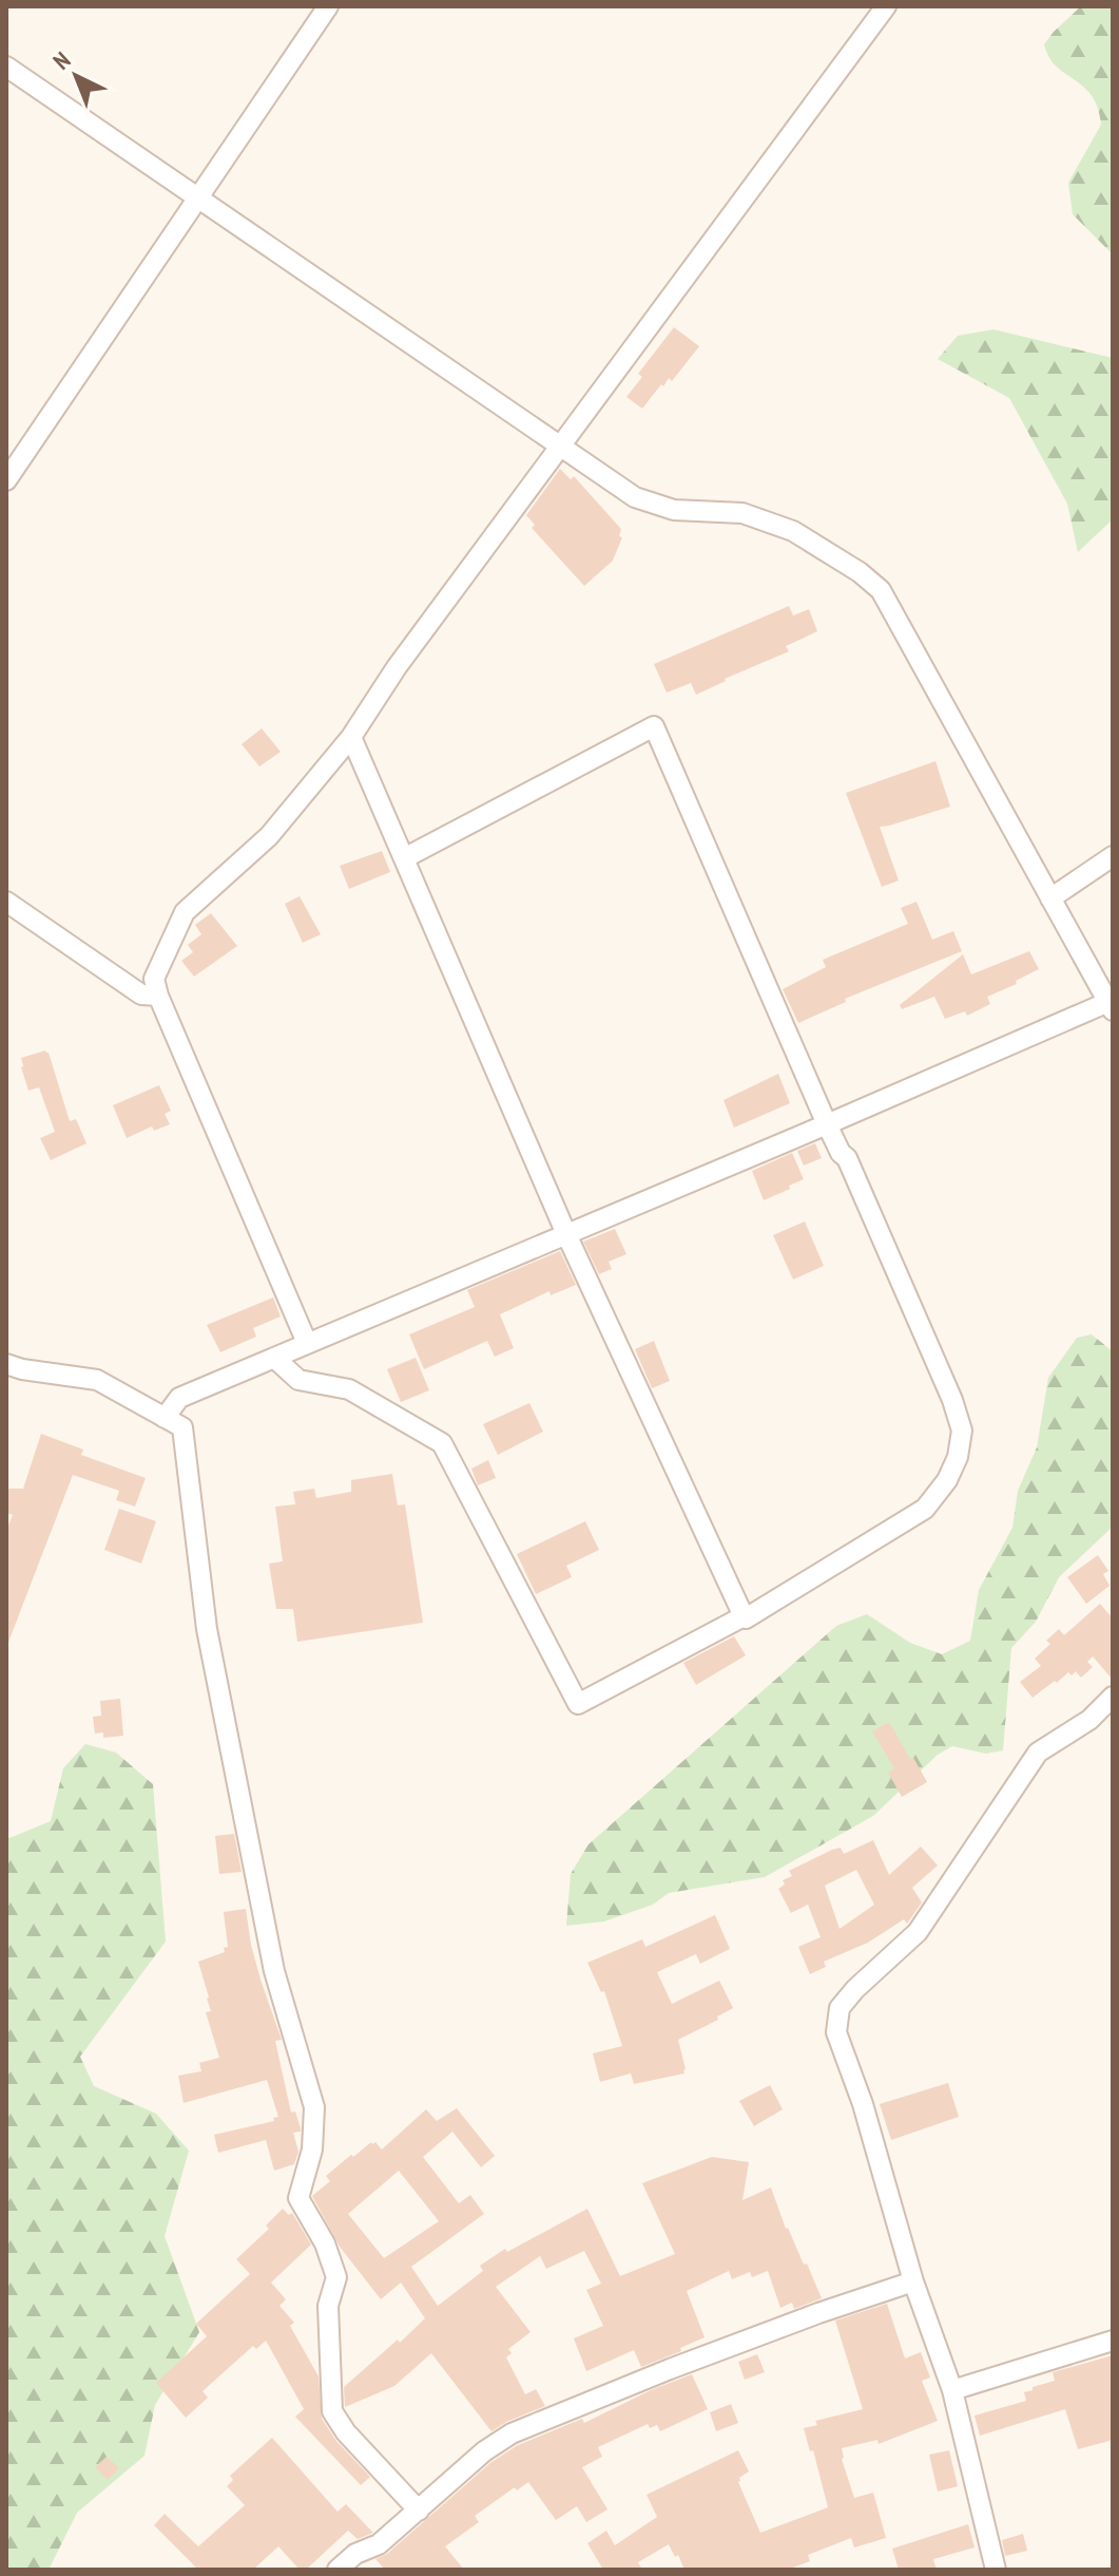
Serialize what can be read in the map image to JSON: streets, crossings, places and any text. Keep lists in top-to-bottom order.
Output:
{
  "north": "top left"
}
